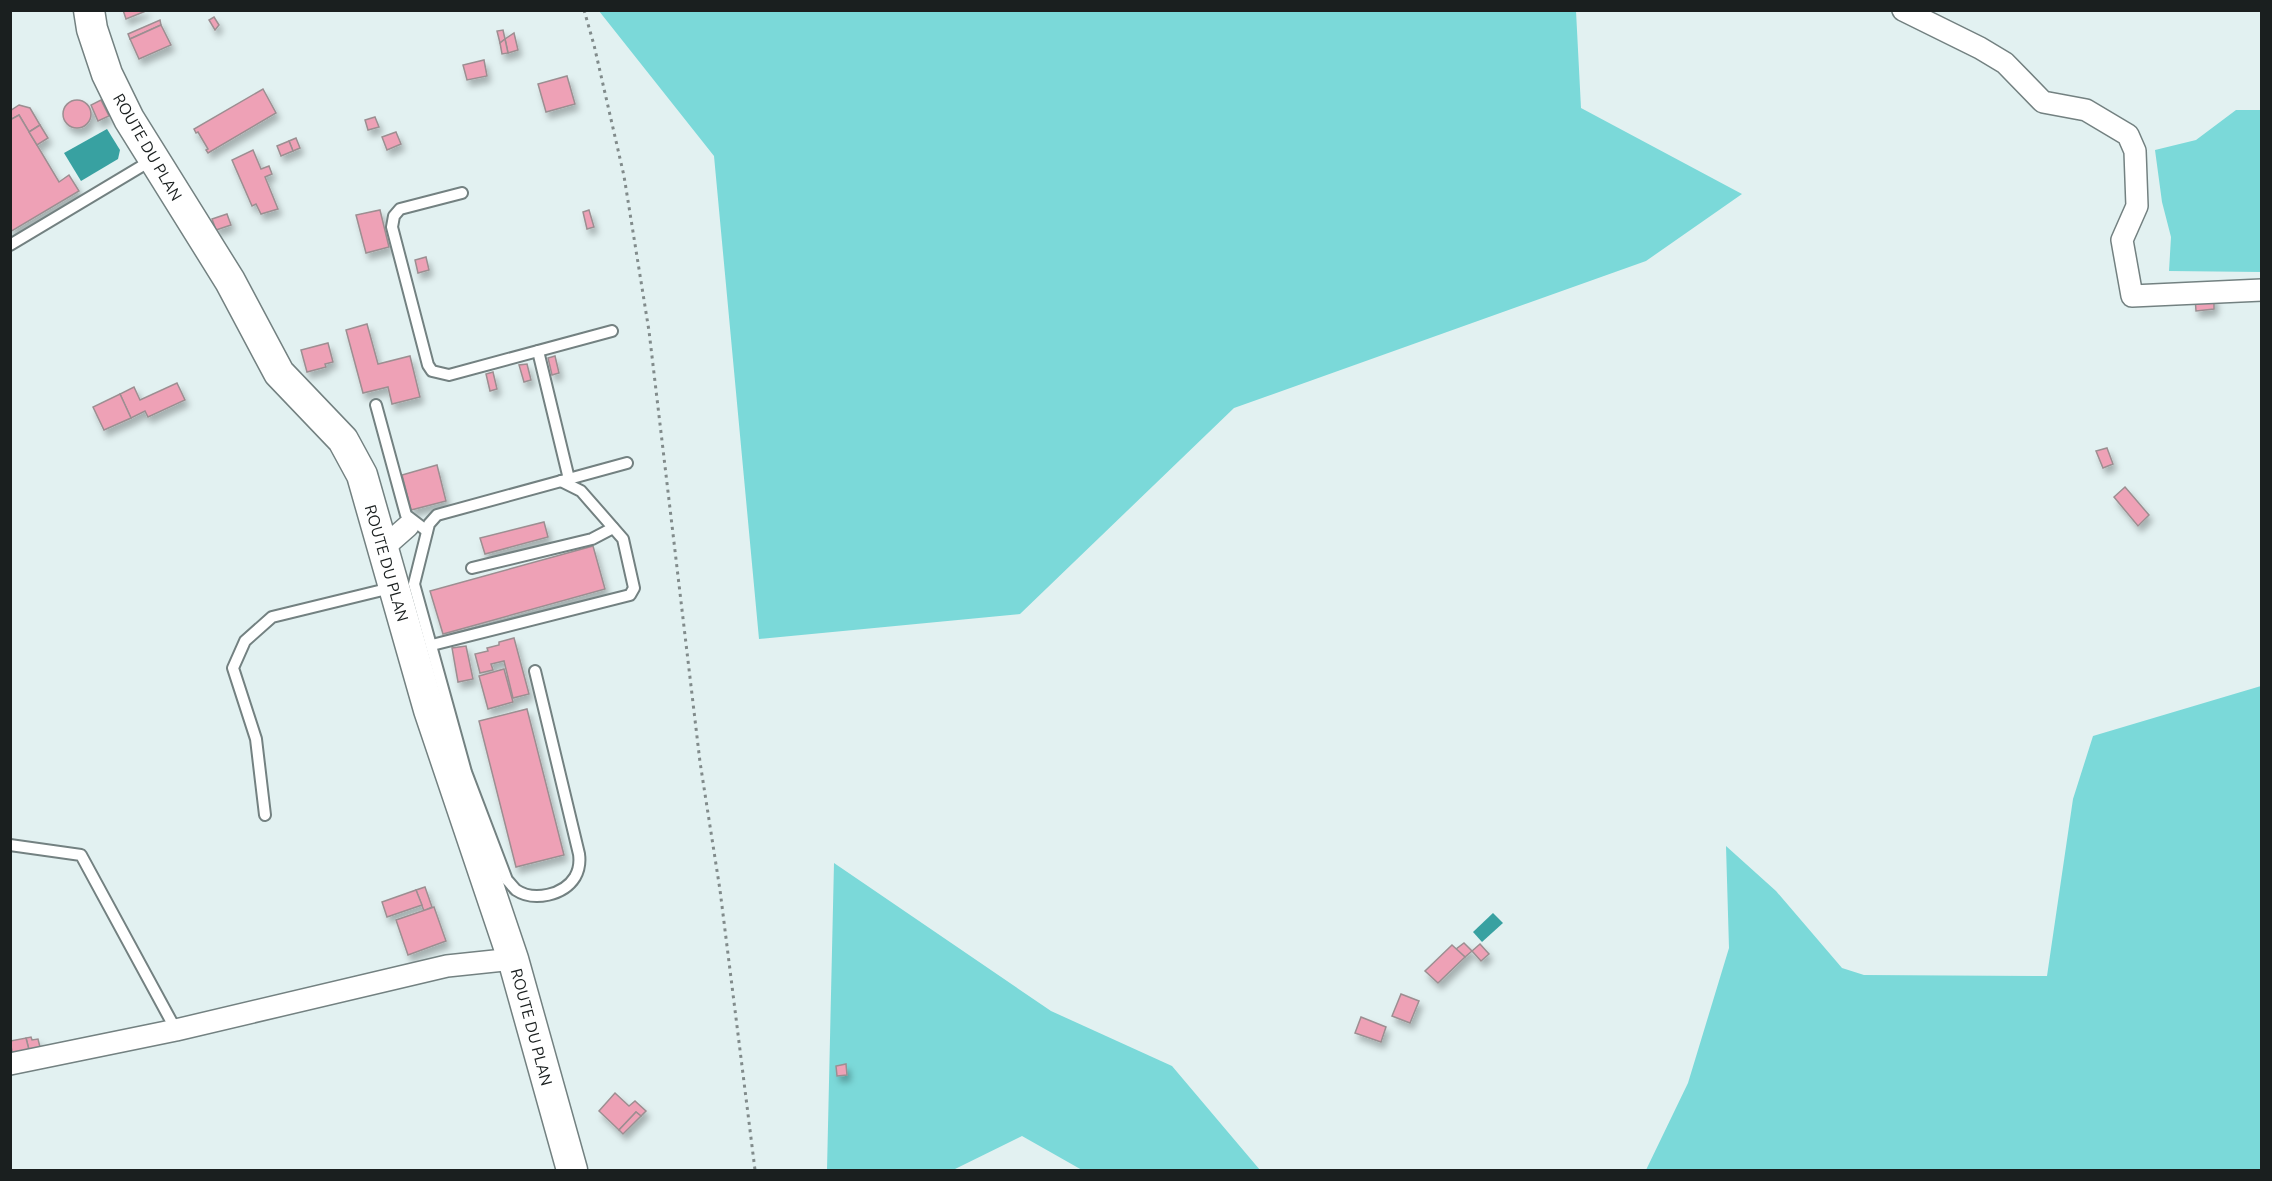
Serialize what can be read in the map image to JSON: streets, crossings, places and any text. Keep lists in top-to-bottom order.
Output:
{
  "streets": {
    "street": ["ROUTE DU PLAN"]
  }
}
